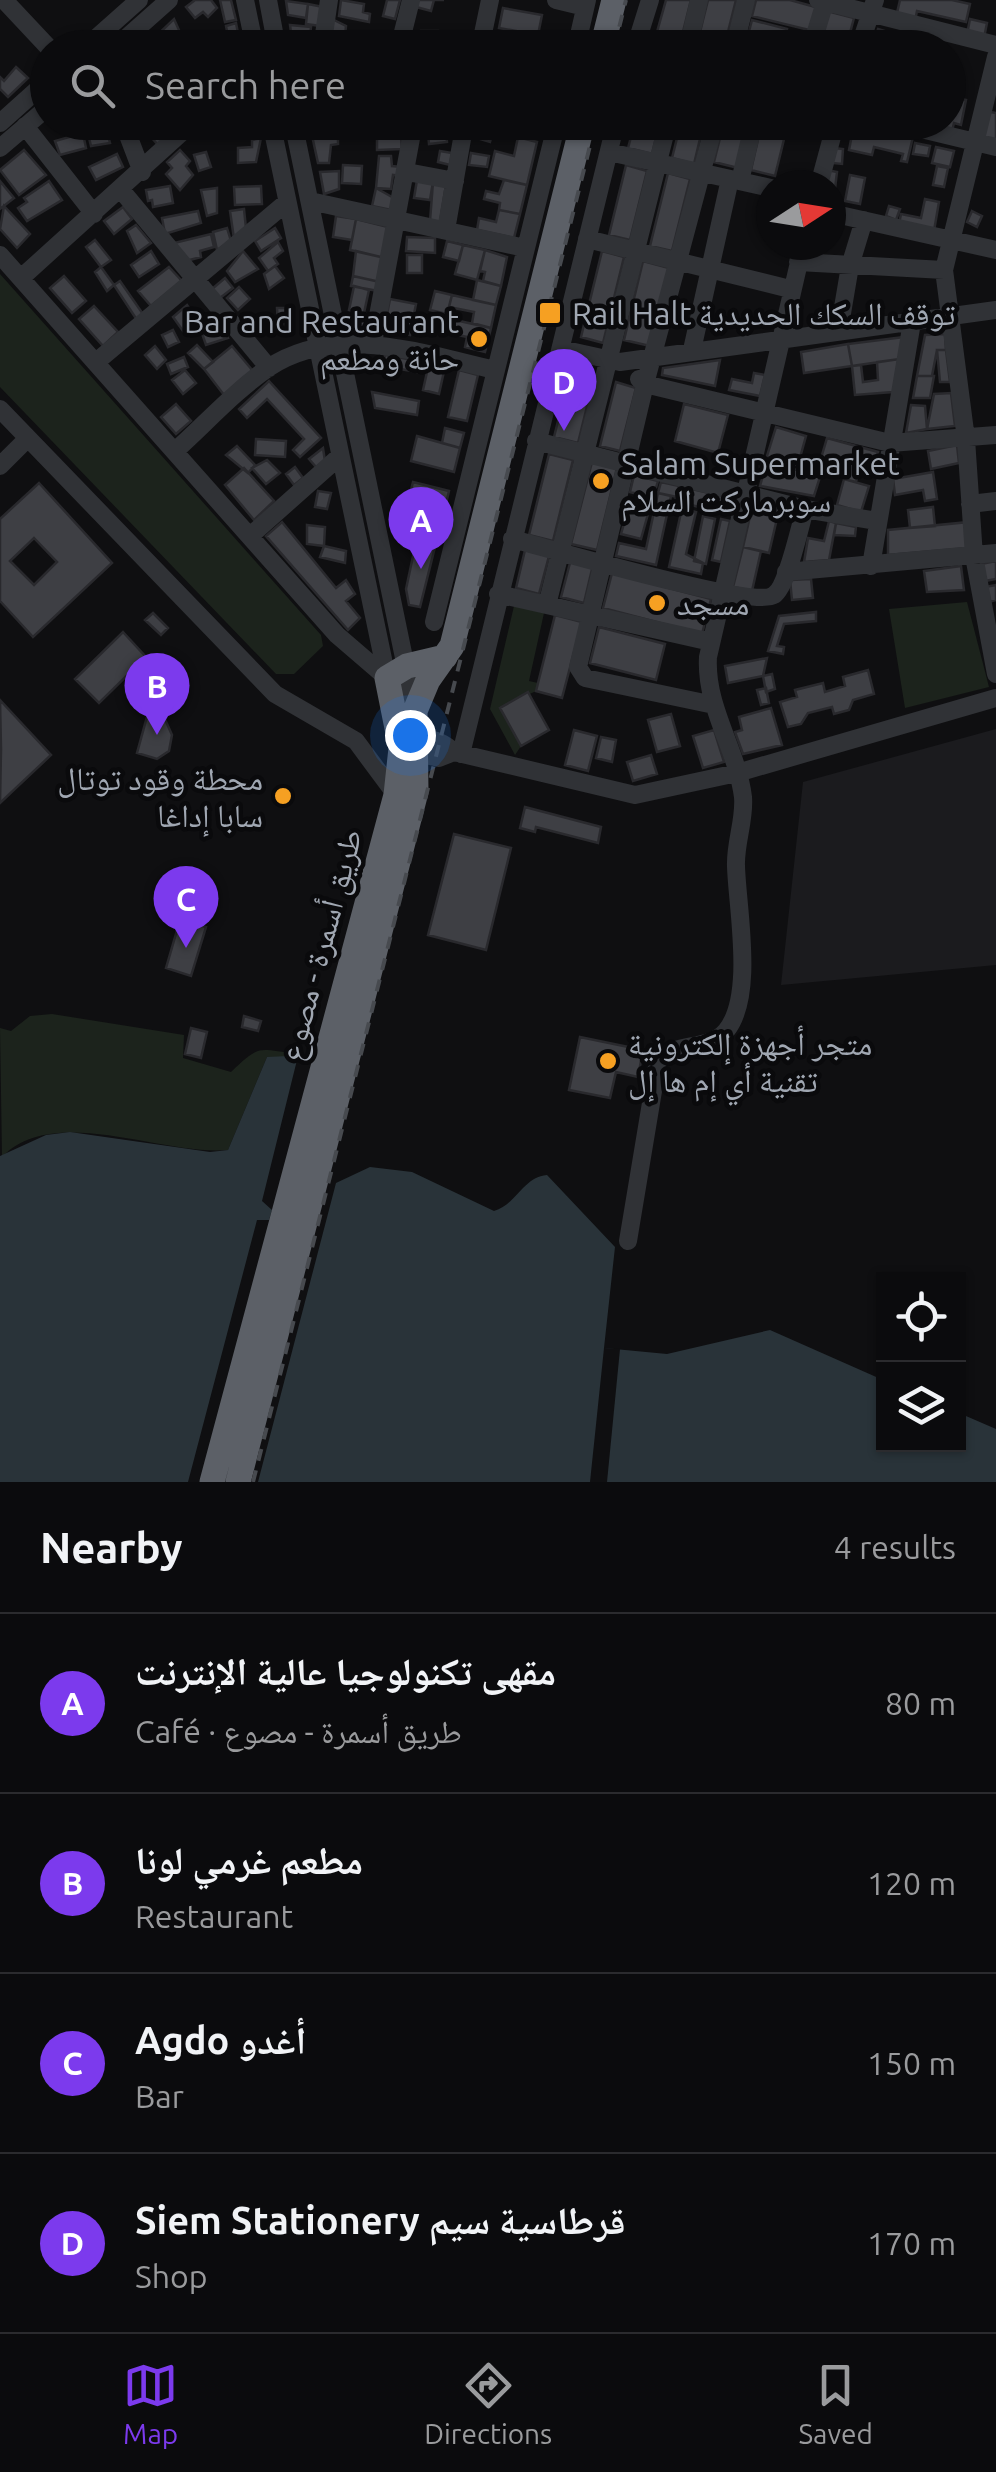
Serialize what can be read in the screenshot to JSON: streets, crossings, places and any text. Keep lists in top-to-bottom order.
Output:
{
  "streets": {
    "highway": ["طريق أسمرة - مصوع"]
  },
  "places": {
    "transit": ["Rail Halt توقف السكك الحديدية"],
    "other": [
      "Bar and Restaurant حانة ومطعم",
      "Salam Supermarket سوبرماركت السلام",
      "مسجد",
      "محطة وقود توتال سابا إداغا",
      "متجر أجهزة إلكترونية تقنية أي إم ها إل"
    ]
  },
  "north": "right",
  "page": {
    "search": "Search here",
    "pins": [
      "D",
      "A",
      "B",
      "C"
    ],
    "heading": ["Nearby", "4 results"],
    "list": [
      {
        "mark": "A",
        "name": "مقهى تكنولوجيا عالية الإنترنت",
        "note": "Café · طريق أسمرة - مصوع",
        "value": "80 m"
      },
      {
        "mark": "B",
        "name": "مطعم غرمي لونا",
        "note": "Restaurant",
        "value": "120 m"
      },
      {
        "mark": "C",
        "name": "Agdo أغدو",
        "note": "Bar",
        "value": "150 m"
      },
      {
        "mark": "D",
        "name": "Siem Stationery قرطاسية سيم",
        "note": "Shop",
        "value": "170 m"
      }
    ],
    "nav": ["Map", "Directions", "Saved"]
  }
}
